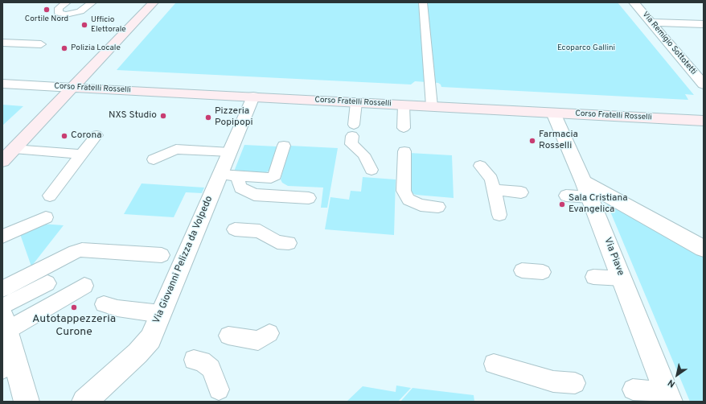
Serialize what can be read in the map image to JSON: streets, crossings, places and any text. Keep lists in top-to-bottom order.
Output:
{
  "streets": {
    "street": [
      "Via Remigio Sottotetti",
      "Corso Fratelli Rosselli",
      "Via Piave",
      "Via Giovanni Pelizza da Volpedo"
    ]
  },
  "crossings": [
    ["Corso Fratelli Rosselli", "Via Piave"],
    ["Corso Fratelli Rosselli", "Via Giovanni Pelizza da Volpedo"]
  ],
  "parks": ["Ecoparco Gallini"],
  "places": [
    "Cortile Nord",
    "Ufficio Elettorale",
    "Polizia Locale",
    "NXS Studio",
    "Pizzeria Popipopi",
    "Corona",
    "Farmacia Rosselli",
    "Sala Cristiana Evangelica",
    "Autotappezzeria Curone"
  ],
  "north": "bottom left"
}
